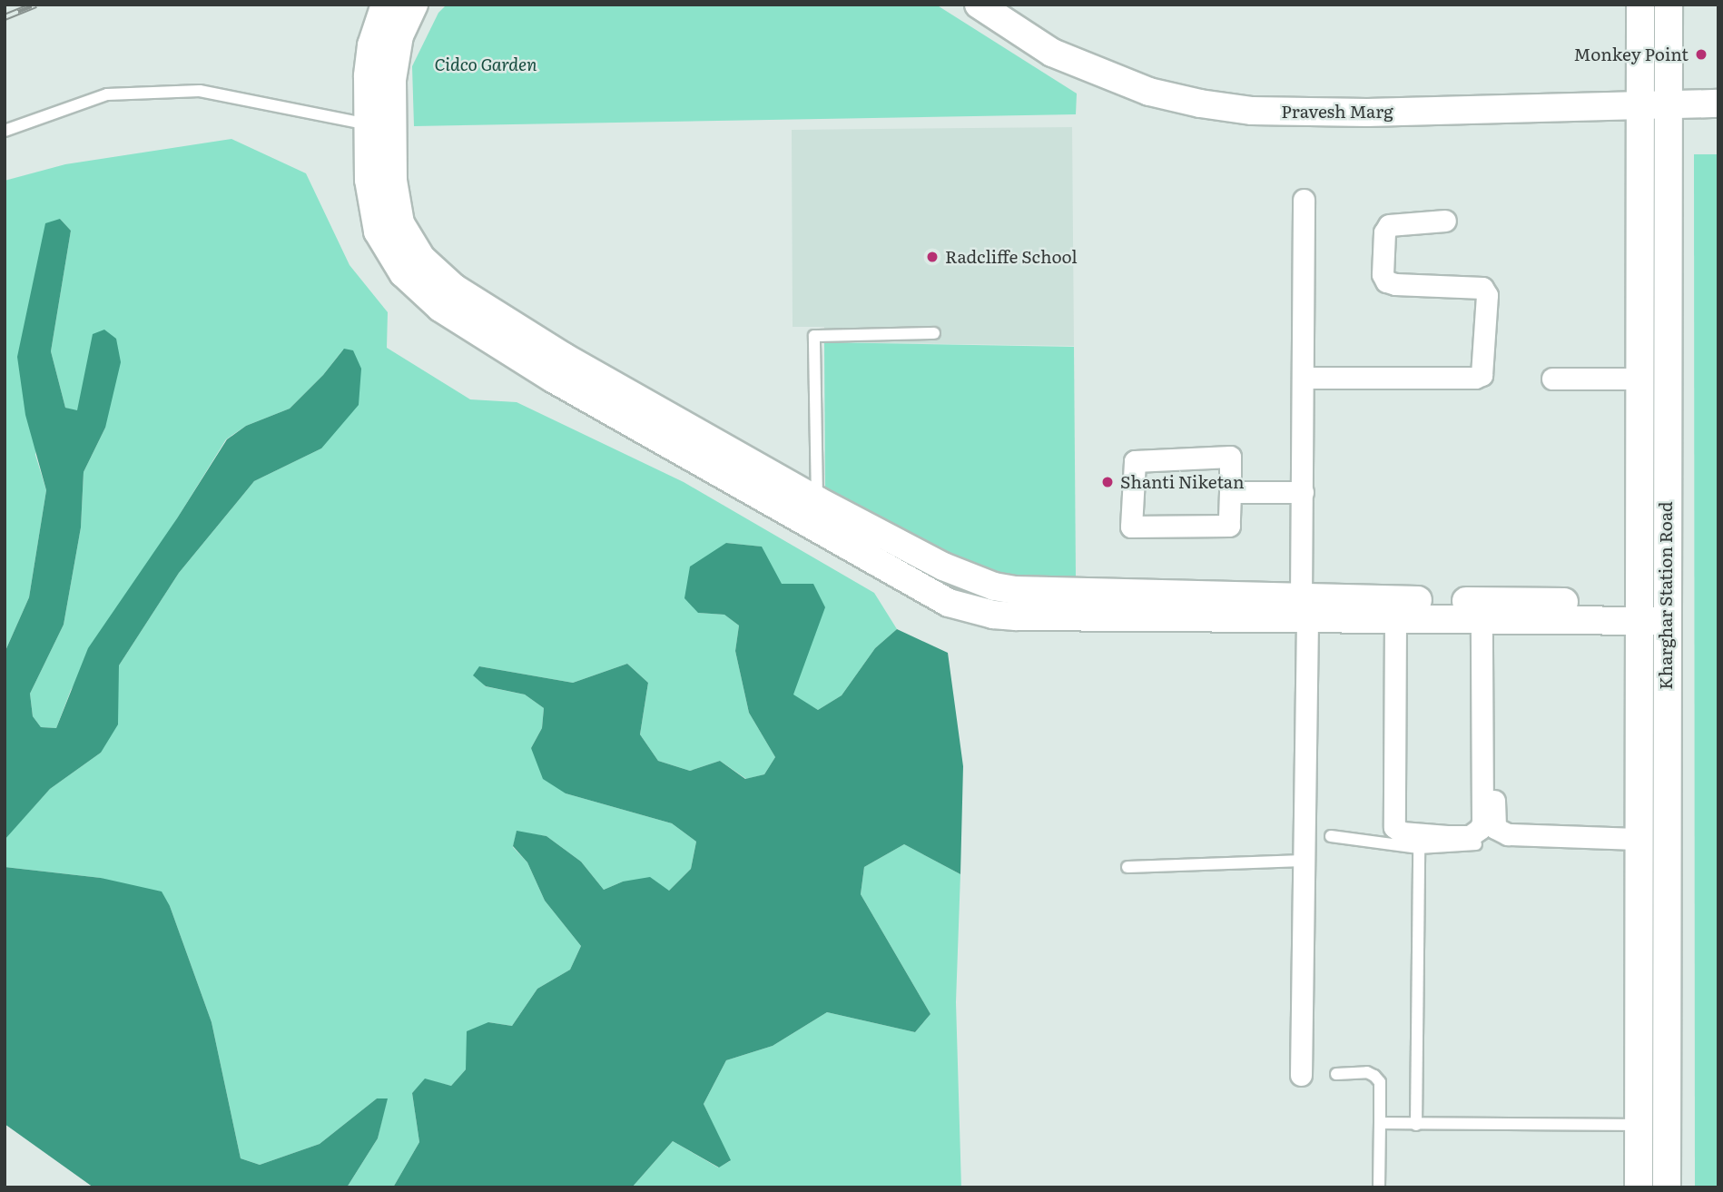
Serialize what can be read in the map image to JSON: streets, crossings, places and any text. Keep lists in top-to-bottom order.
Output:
{
  "streets": {
    "street": ["Pravesh Marg", "Kharghar Station Road"]
  },
  "crossings": [
    ["Pravesh Marg", "Kharghar Station Road"]
  ],
  "parks": ["Cidco Garden"],
  "places": ["Monkey Point", "Radcliffe School", "Shanti Niketan"]
}
